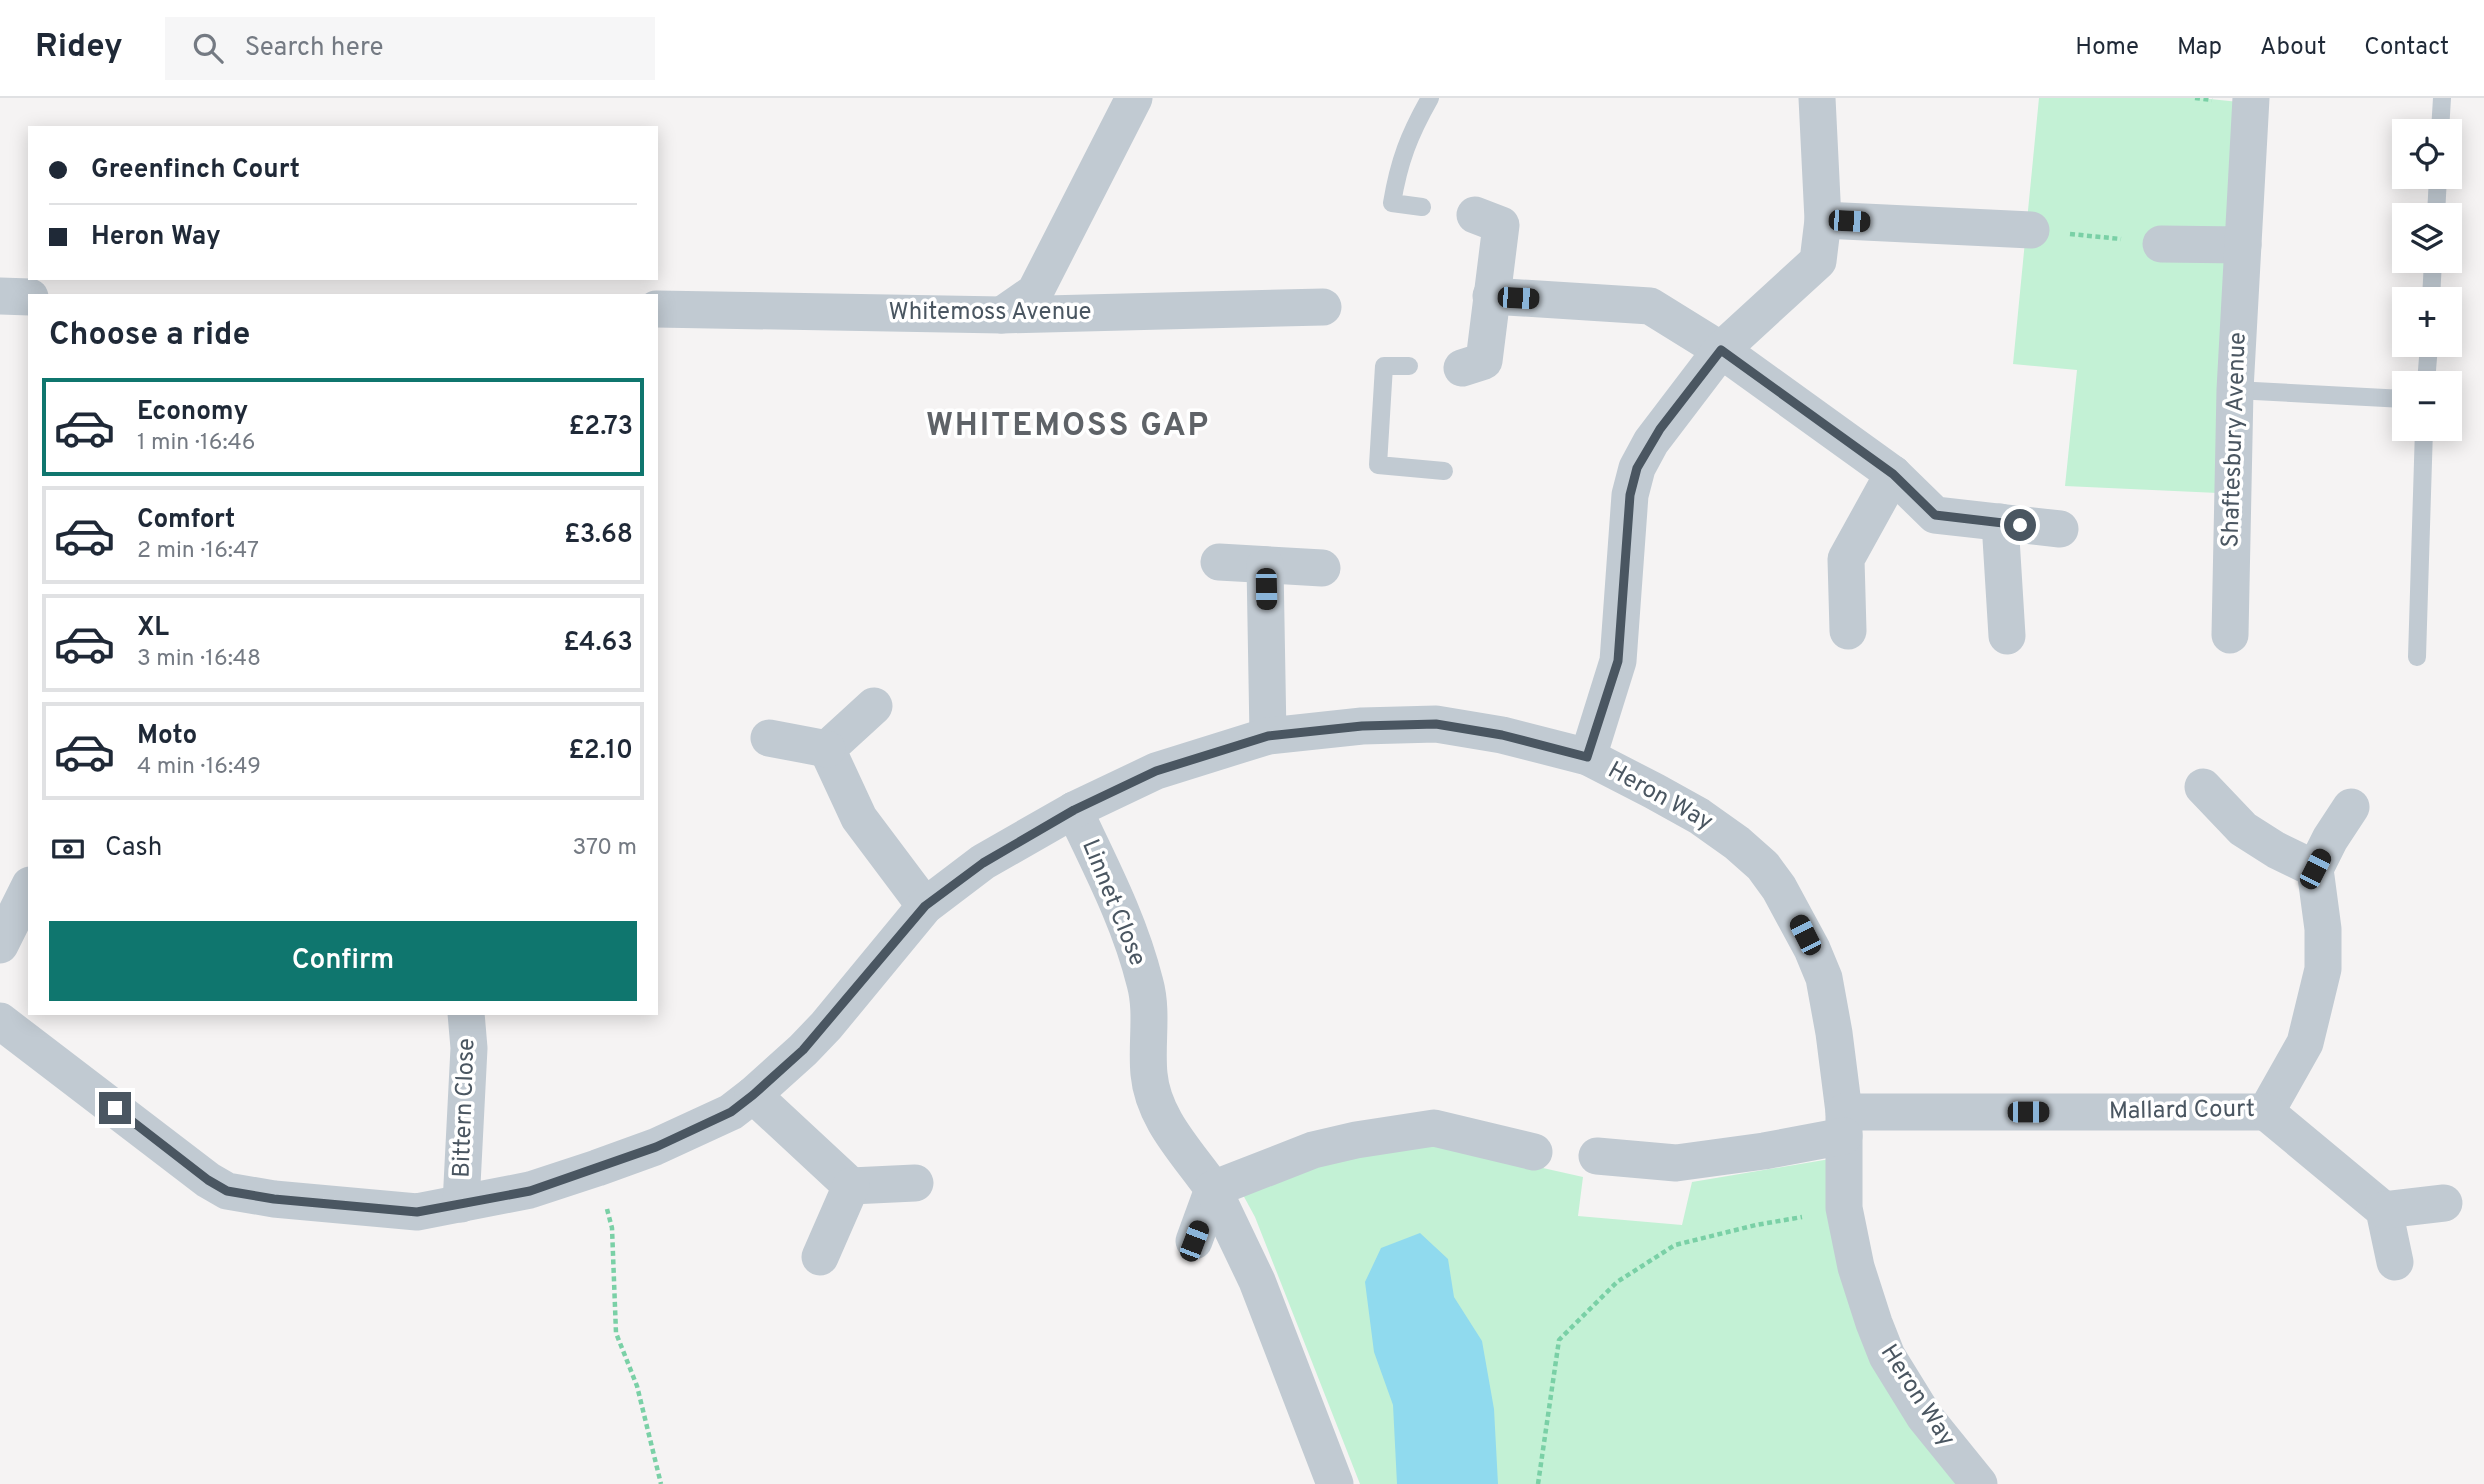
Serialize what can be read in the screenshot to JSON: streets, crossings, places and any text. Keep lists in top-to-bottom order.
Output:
{
  "streets": {
    "street": [
      "Whitemoss Avenue",
      "Shaftesbury Avenue",
      "Heron Way",
      "Linnet Close",
      "Bittern Close",
      "Mallard Court"
    ]
  },
  "crossings": [
    ["Heron Way", "Linnet Close"],
    ["Heron Way", "Bittern Close"],
    ["Heron Way", "Mallard Court"]
  ],
  "districts": ["WHITEMOSS GAP"],
  "page": {
    "header": "Ridey",
    "search": "Search here",
    "nav": [
      "Home",
      "Map",
      "About",
      "Contact"
    ],
    "map_buttons": ["+", "−"],
    "banner": ["Greenfinch Court", "Heron Way"],
    "heading": "Choose a ride",
    "list": [
      {
        "name": "Economy",
        "note": "1 min · 16:46",
        "value": "£2.73"
      },
      {
        "name": "Comfort",
        "note": "2 min · 16:47",
        "value": "£3.68"
      },
      {
        "name": "XL",
        "note": "3 min · 16:48",
        "value": "£4.63"
      },
      {
        "name": "Moto",
        "note": "4 min · 16:49",
        "value": "£2.10"
      }
    ],
    "pay": ["Cash", "370 m"],
    "buttons": "Confirm"
  }
}
